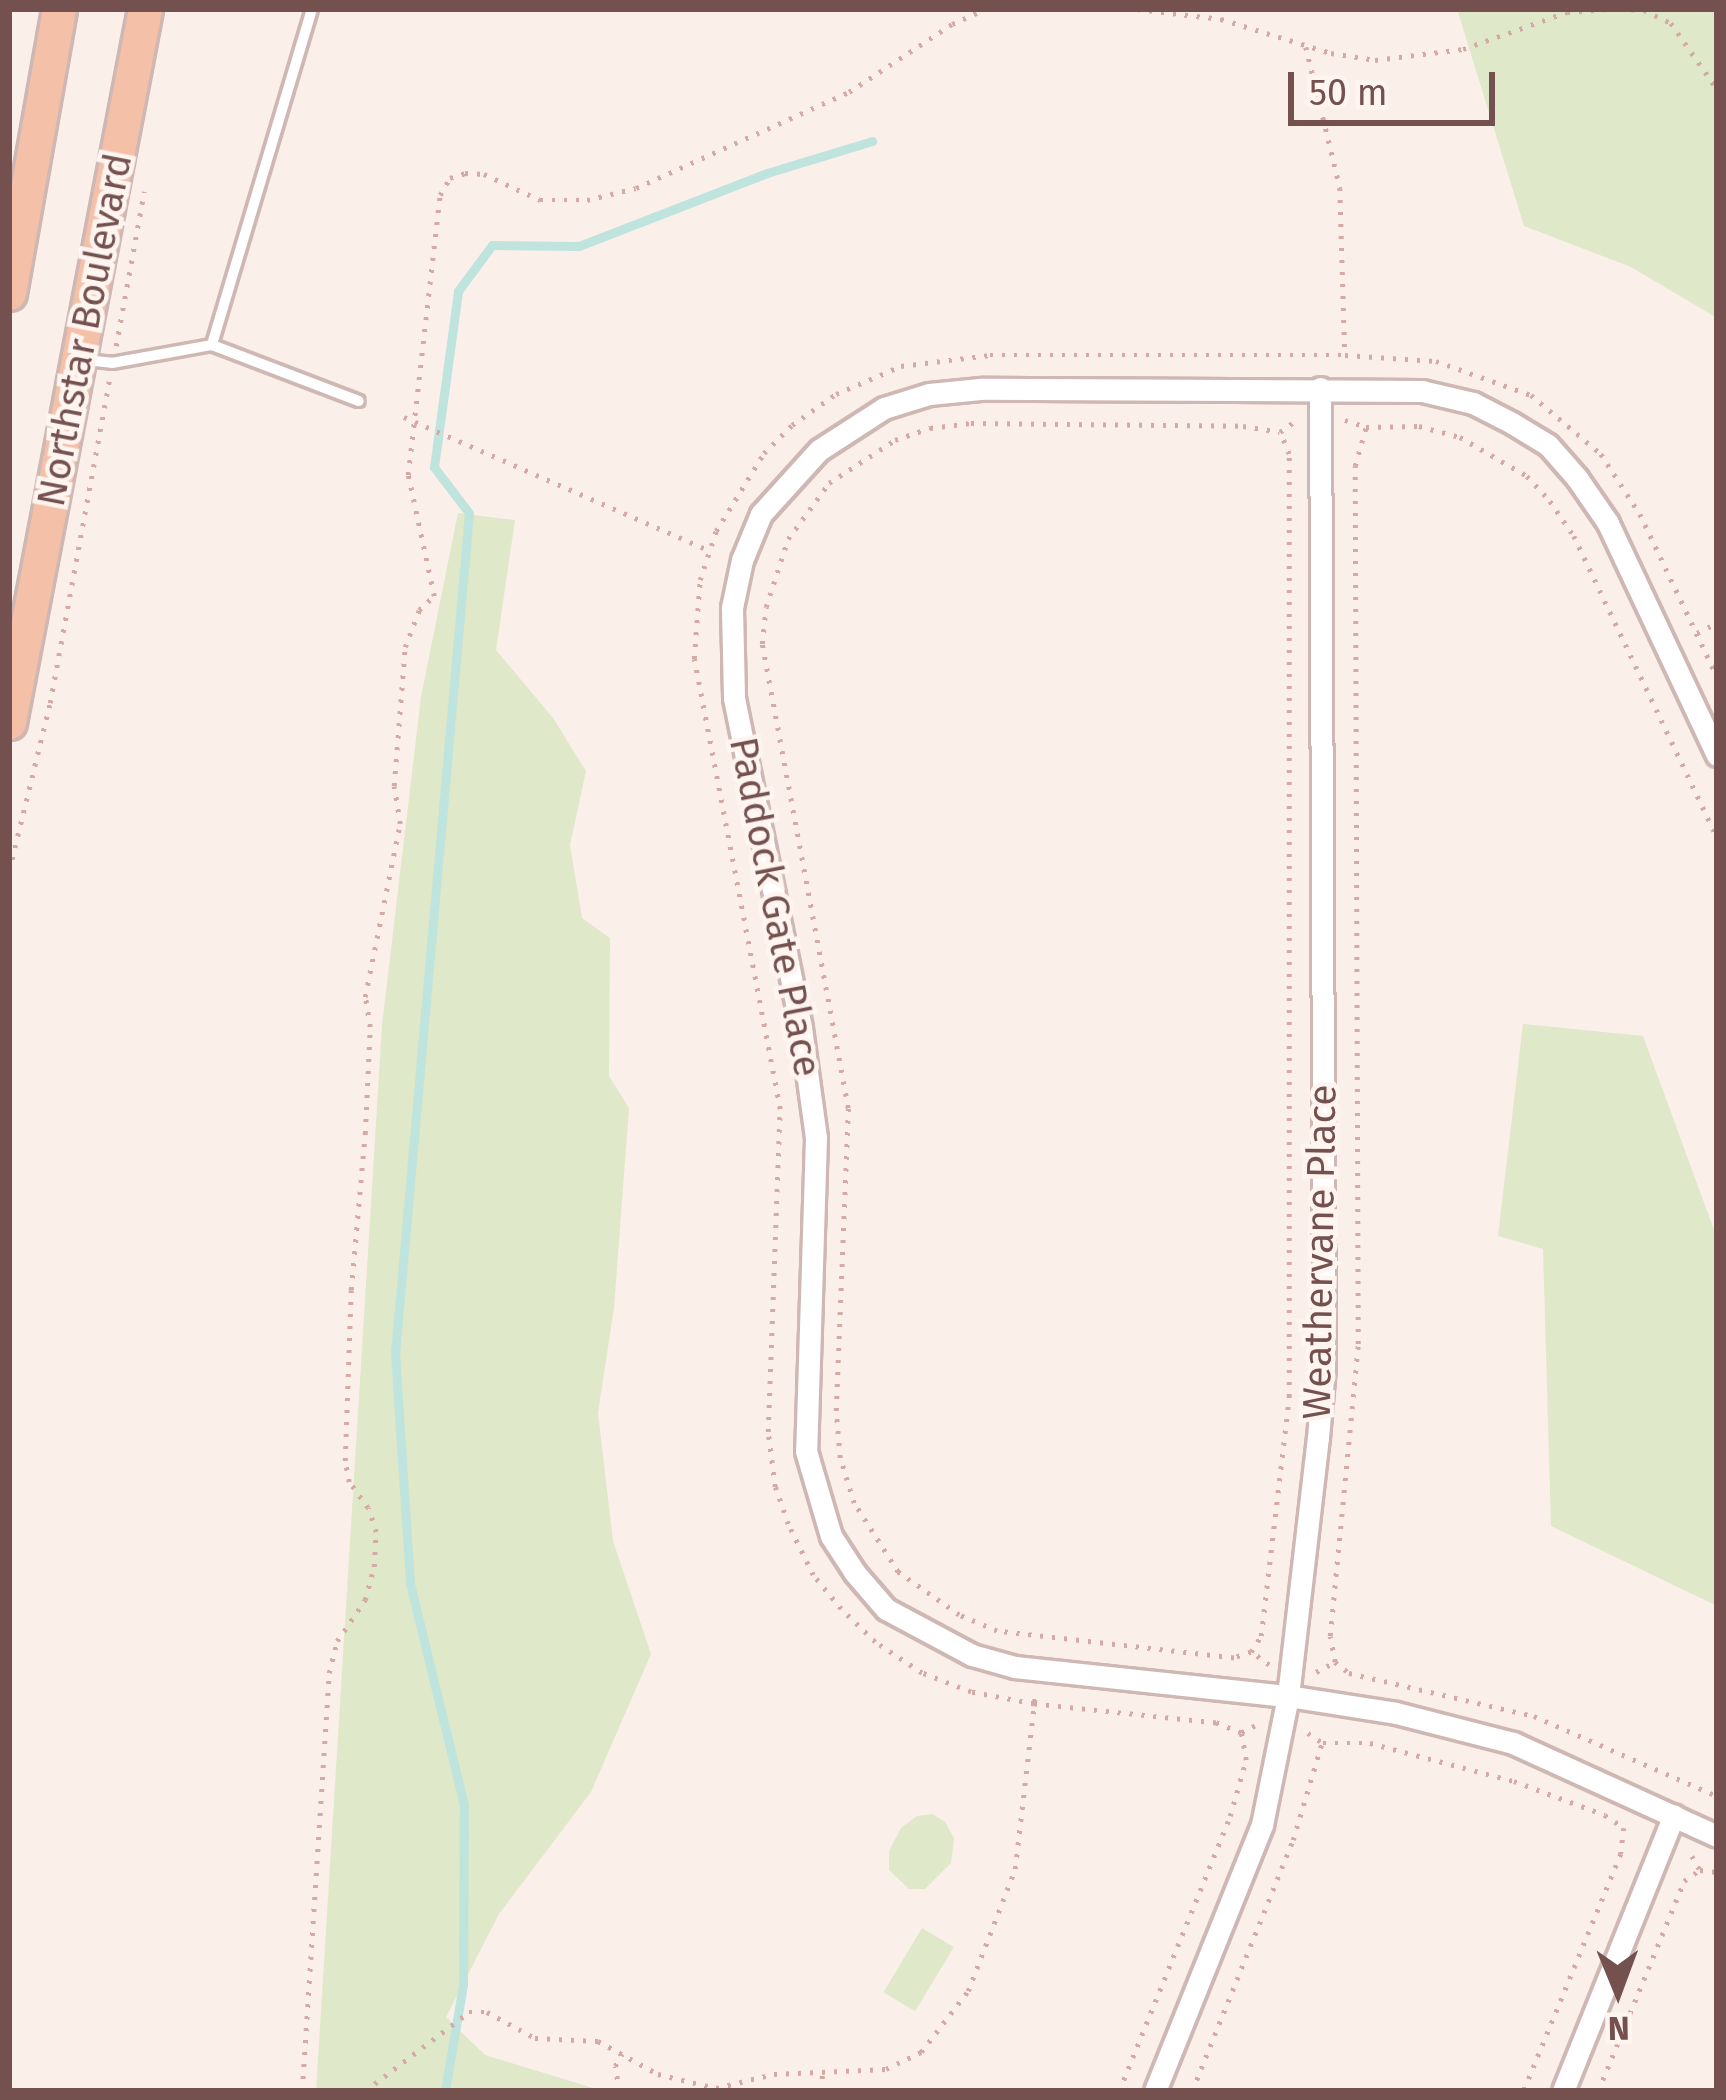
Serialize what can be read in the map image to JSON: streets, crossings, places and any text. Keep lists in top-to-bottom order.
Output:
{
  "streets": {
    "main road": ["Northstar Boulevard"],
    "street": ["Paddock Gate Place", "Weathervane Place"]
  },
  "crossings": [
    ["Paddock Gate Place", "Weathervane Place"]
  ],
  "scale_bar": "50 m",
  "north": "bottom"
}
